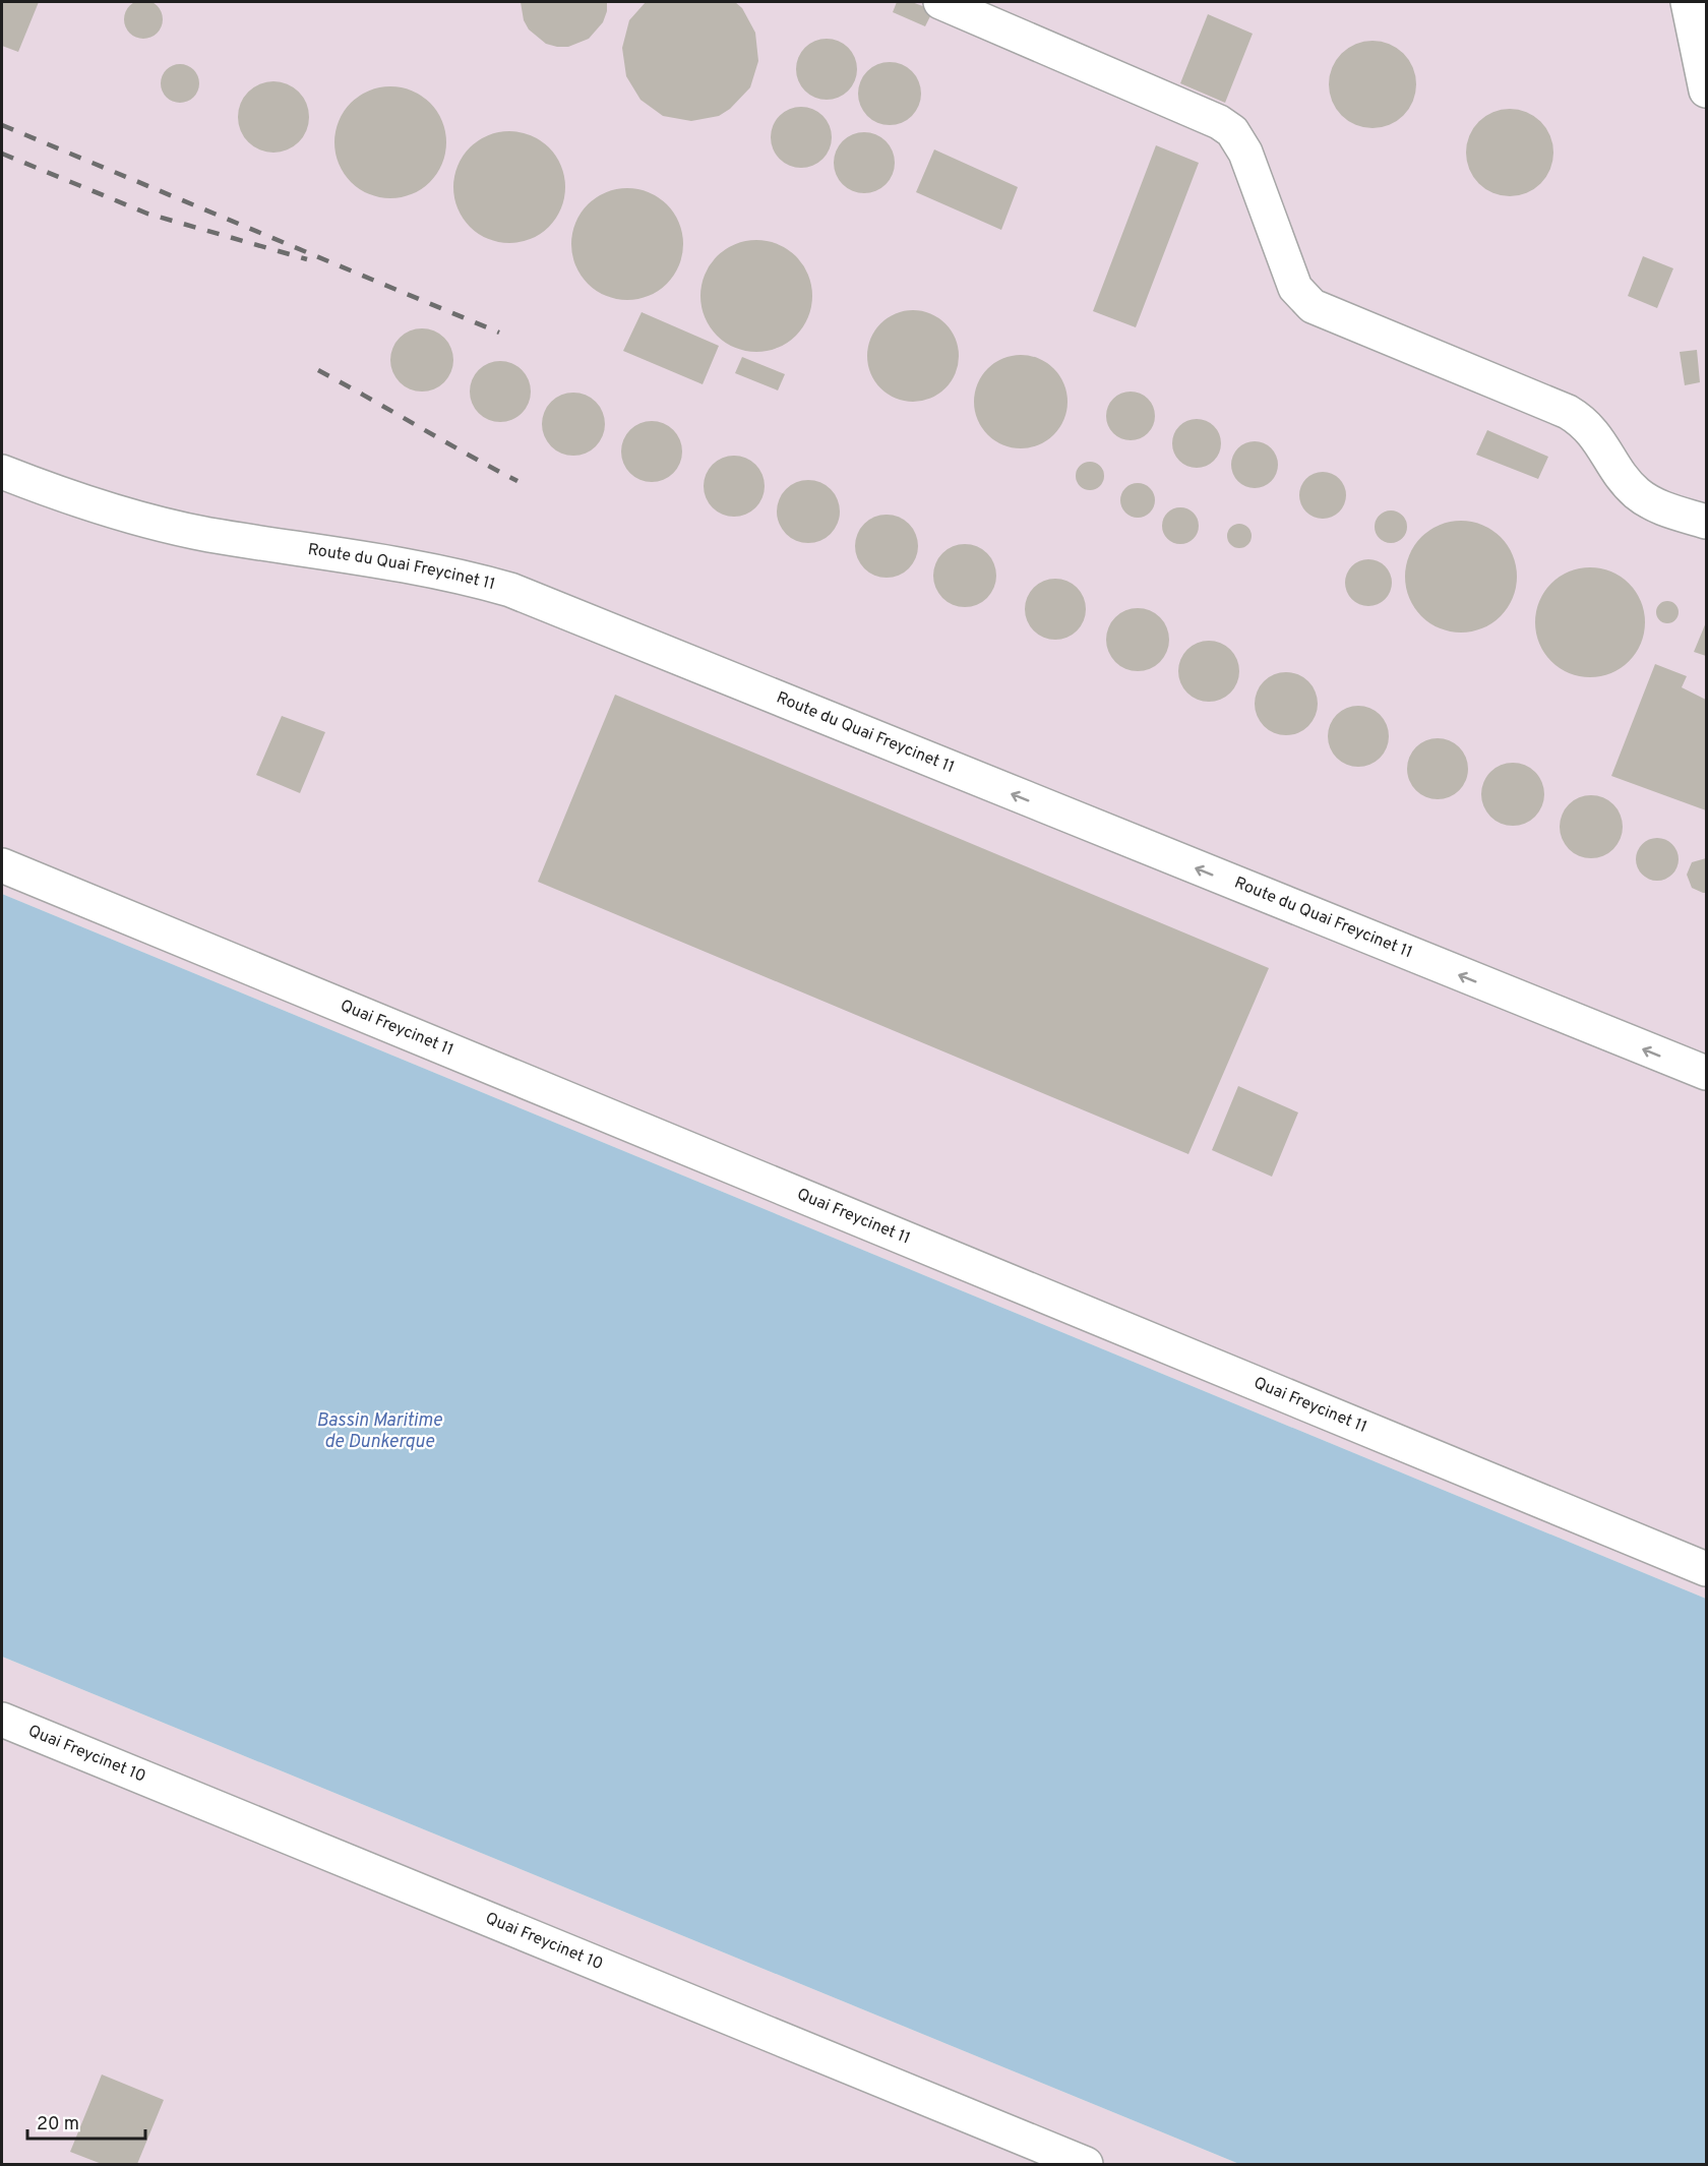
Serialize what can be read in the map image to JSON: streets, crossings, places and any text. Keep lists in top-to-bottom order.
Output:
{
  "streets": {
    "street": ["Route du Quai Freycinet 11", "Quai Freycinet 11", "Quai Freycinet 10"]
  },
  "one_way": ["Route du Quai Freycinet 11"],
  "water": ["Bassin Maritime de Dunkerque"],
  "scale_bar": "20 m"
}
